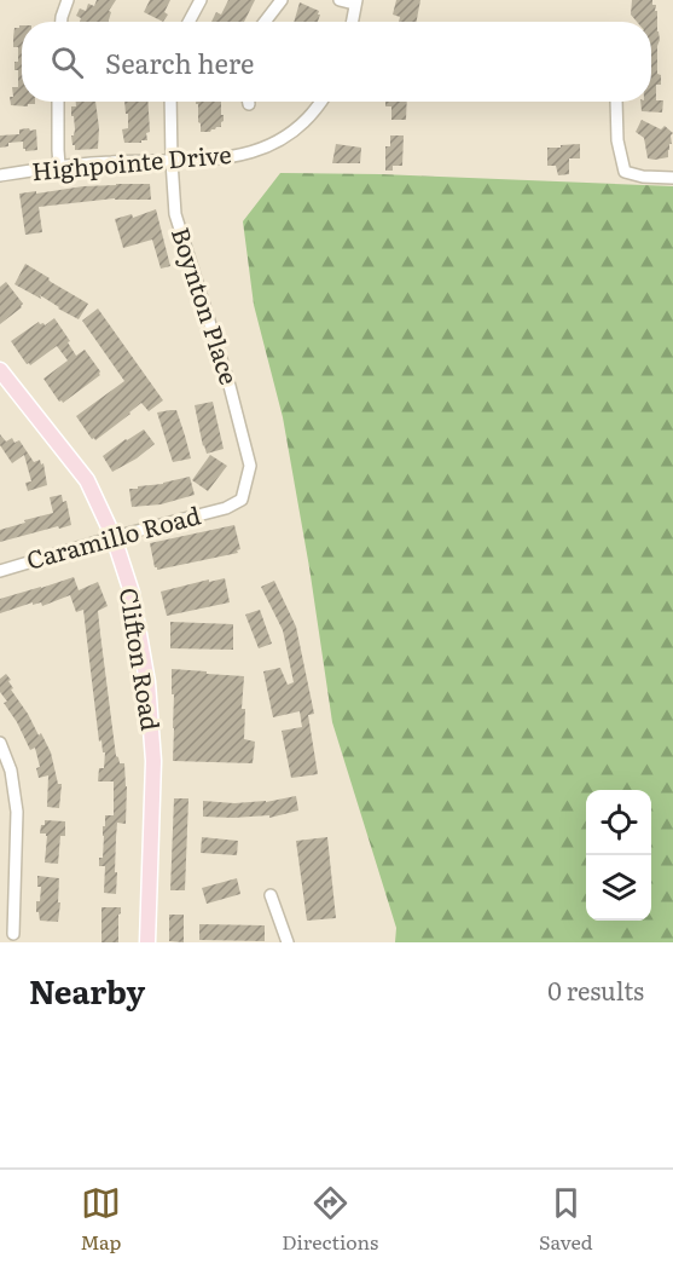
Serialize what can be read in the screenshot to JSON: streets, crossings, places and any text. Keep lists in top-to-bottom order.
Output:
{
  "streets": {
    "main road": ["Clifton Road"],
    "street": ["Highpointe Drive", "Boynton Place", "Caramillo Road"]
  },
  "crossings": [
    ["Highpointe Drive", "Boynton Place"],
    ["Boynton Place", "Caramillo Road"],
    ["Caramillo Road", "Clifton Road"]
  ],
  "page": {
    "search": "Search here",
    "heading": ["Nearby", "0 results"],
    "nav": ["Map", "Directions", "Saved"]
  }
}
